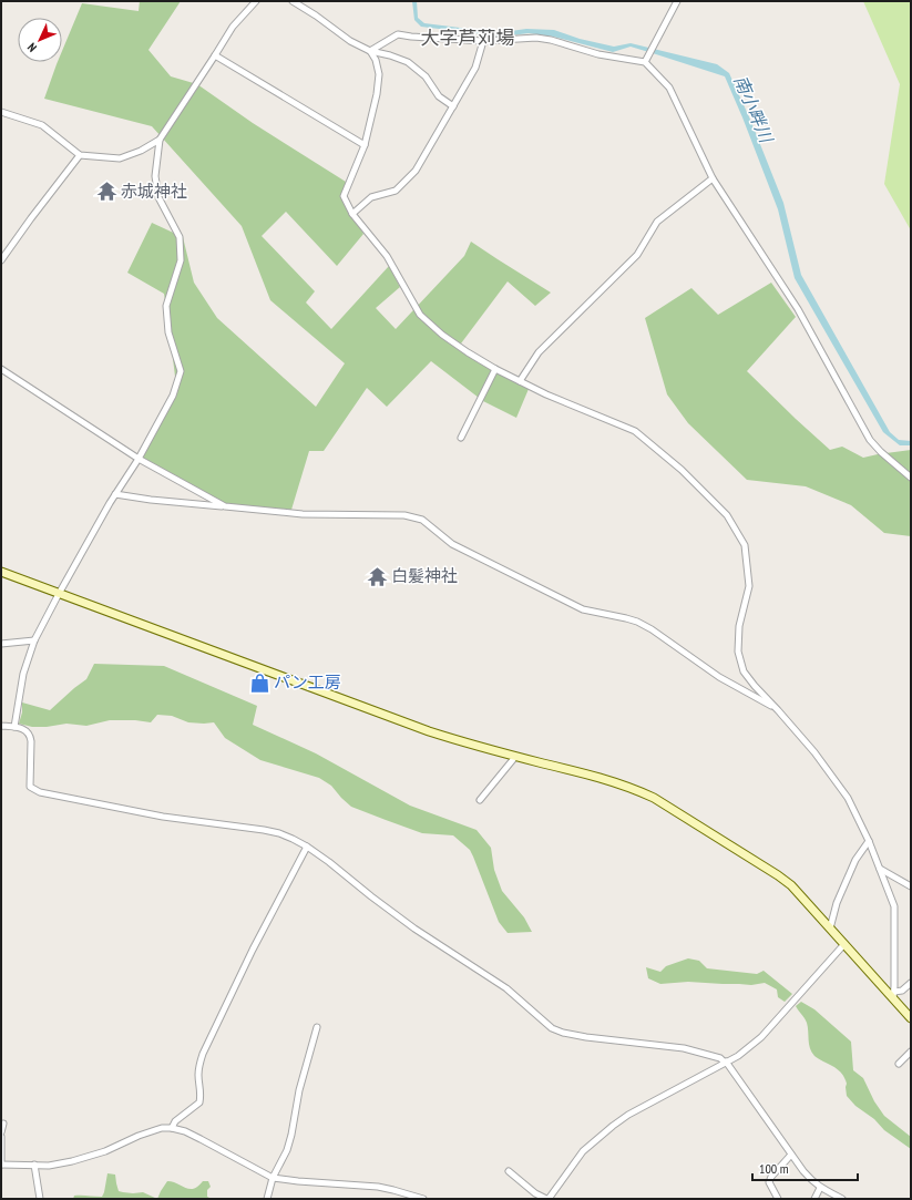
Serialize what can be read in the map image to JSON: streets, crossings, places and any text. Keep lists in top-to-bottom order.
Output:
{
  "districts": ["大字芦苅場"],
  "water": ["南小畔川"],
  "places": {
    "temple": ["赤城神社", "白髪神社"],
    "shop": ["パン工房"]
  },
  "scale_bar": "100 m",
  "north": "bottom left"
}
